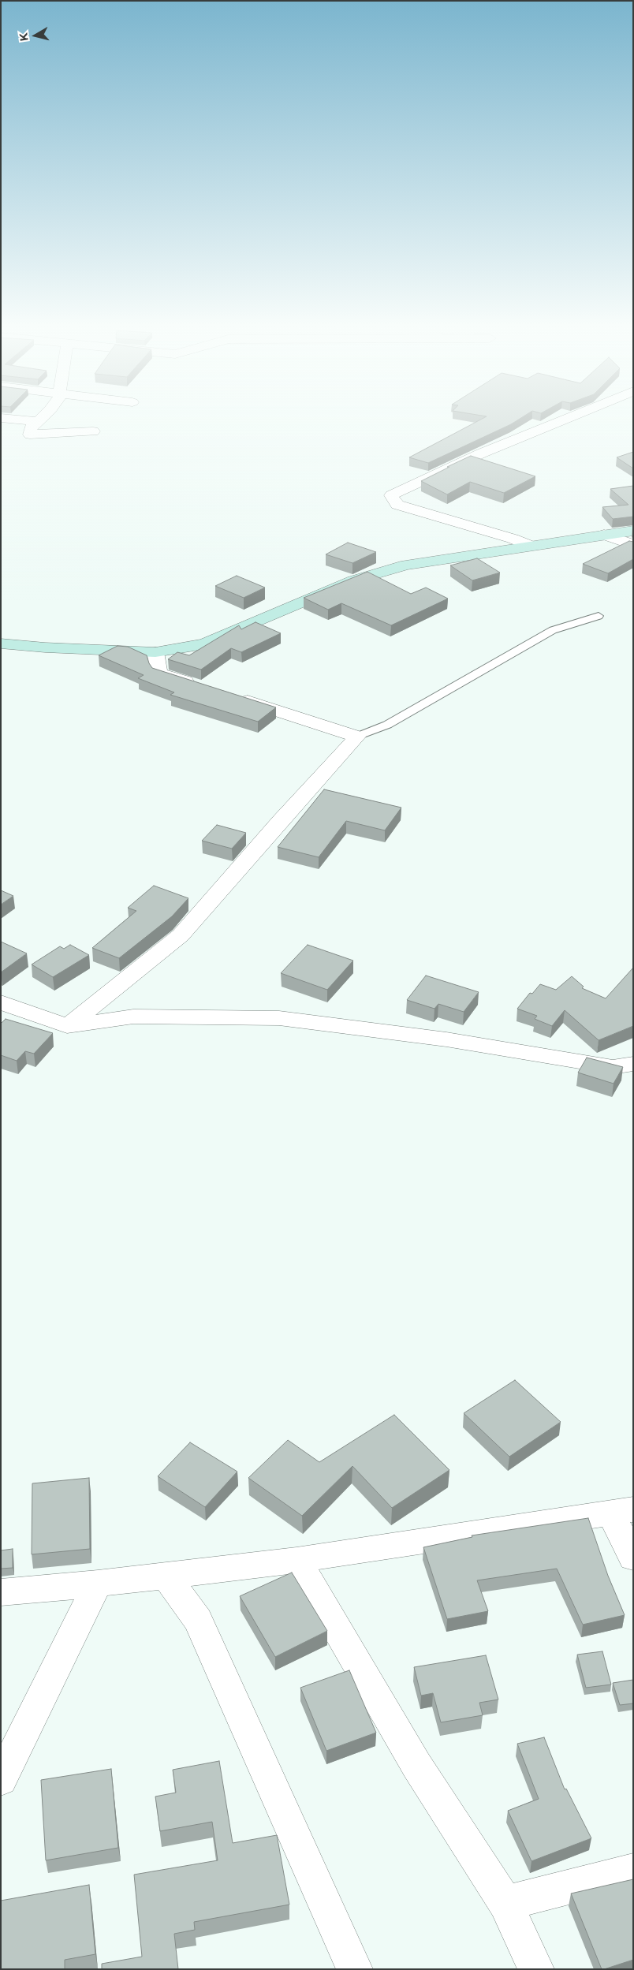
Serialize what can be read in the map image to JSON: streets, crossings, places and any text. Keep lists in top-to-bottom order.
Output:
{
  "north": "left"
}
